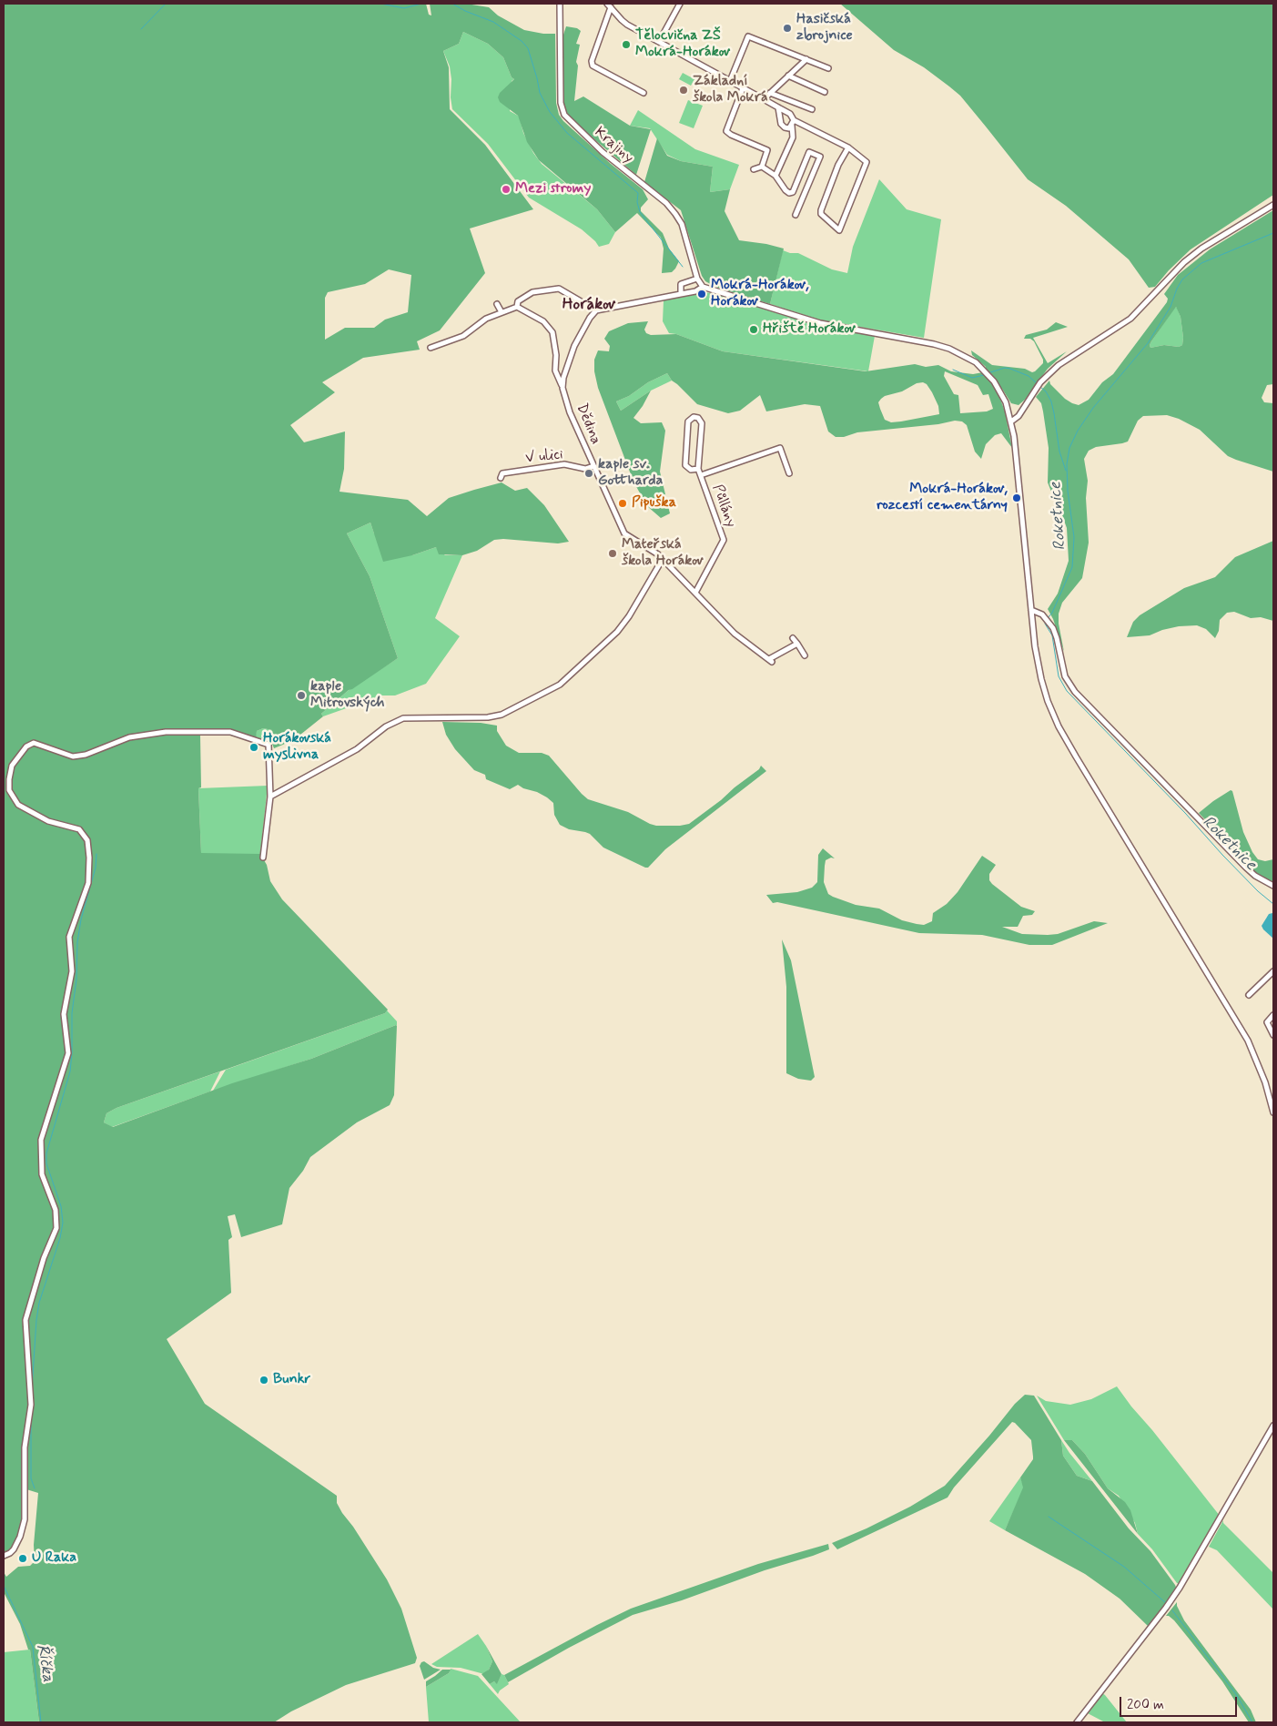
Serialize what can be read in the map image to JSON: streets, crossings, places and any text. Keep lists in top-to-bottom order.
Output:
{
  "streets": {
    "street": [
      "Krajiny",
      "Dědina",
      "V ulici",
      "Půllány"
    ]
  },
  "crossings": [
    ["Dědina", "V ulici"]
  ],
  "districts": ["Horákov"],
  "water": ["Roketnice", "Říčka"],
  "places": [
    "Hasičská zbrojnice",
    "Tělocvična ZŠ Mokrá-Horákov",
    "Základní škola Mokrá",
    "Mezi stromy",
    "Mokrá-Horákov, Horákov",
    "Hřiště Horákov",
    "kaple sv. Gottharda",
    "Mokrá-Horákov, rozcestí cementárny",
    "Pipuška",
    "Mateřská škola Horákov",
    "kaple Mitrovských",
    "Horákovská myslivna",
    "Bunkr",
    "U Raka"
  ],
  "scale_bar": "200 m"
}
